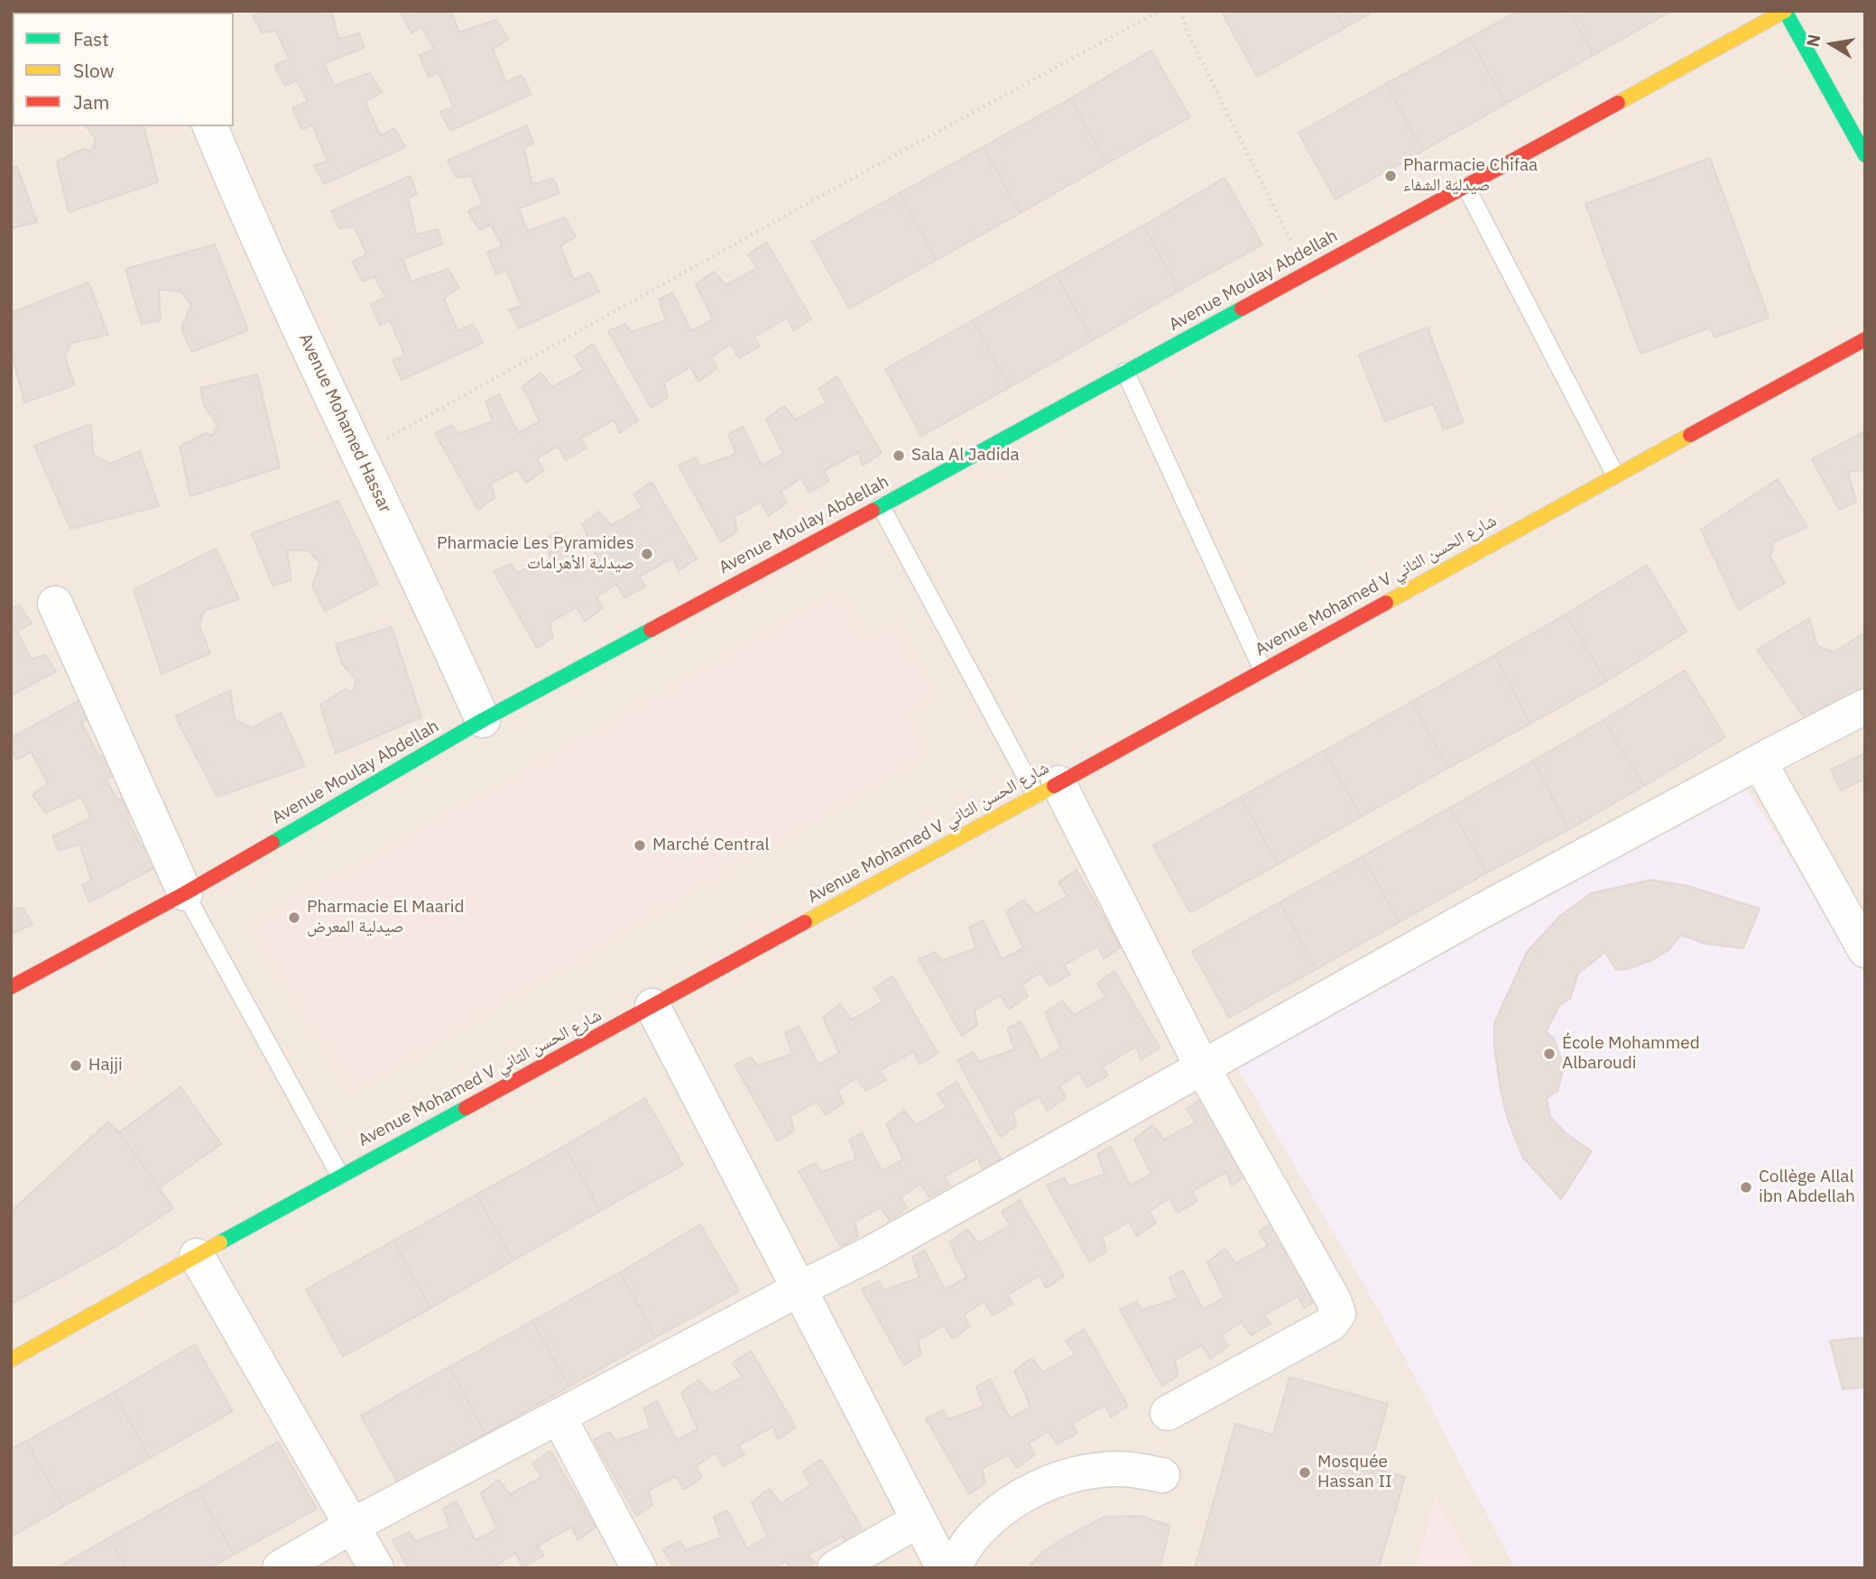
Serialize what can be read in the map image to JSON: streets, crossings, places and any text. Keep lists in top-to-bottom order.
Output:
{
  "streets": {
    "street": ["Avenue Moulay Abdellah", "Avenue Mohamed Hassar", "Avenue Mohamed V شارع الحسن الثاني"]
  },
  "crossings": [
    ["Avenue Moulay Abdellah", "Avenue Mohamed Hassar"]
  ],
  "places": [
    "Pharmacie Chifaa صيدلية الشفاء",
    "Sala Al Jadida",
    "Pharmacie Les Pyramides صيدلية الأهرامات",
    "Marché Central",
    "Pharmacie El Maarid صيدلية المعرض",
    "École Mohammed Albaroudi",
    "Hajji",
    "Collège Allal ibn Abdellah",
    "Mosquée Hassan II"
  ],
  "legend": ["Fast", "Slow", "Jam"],
  "north": "left"
}
